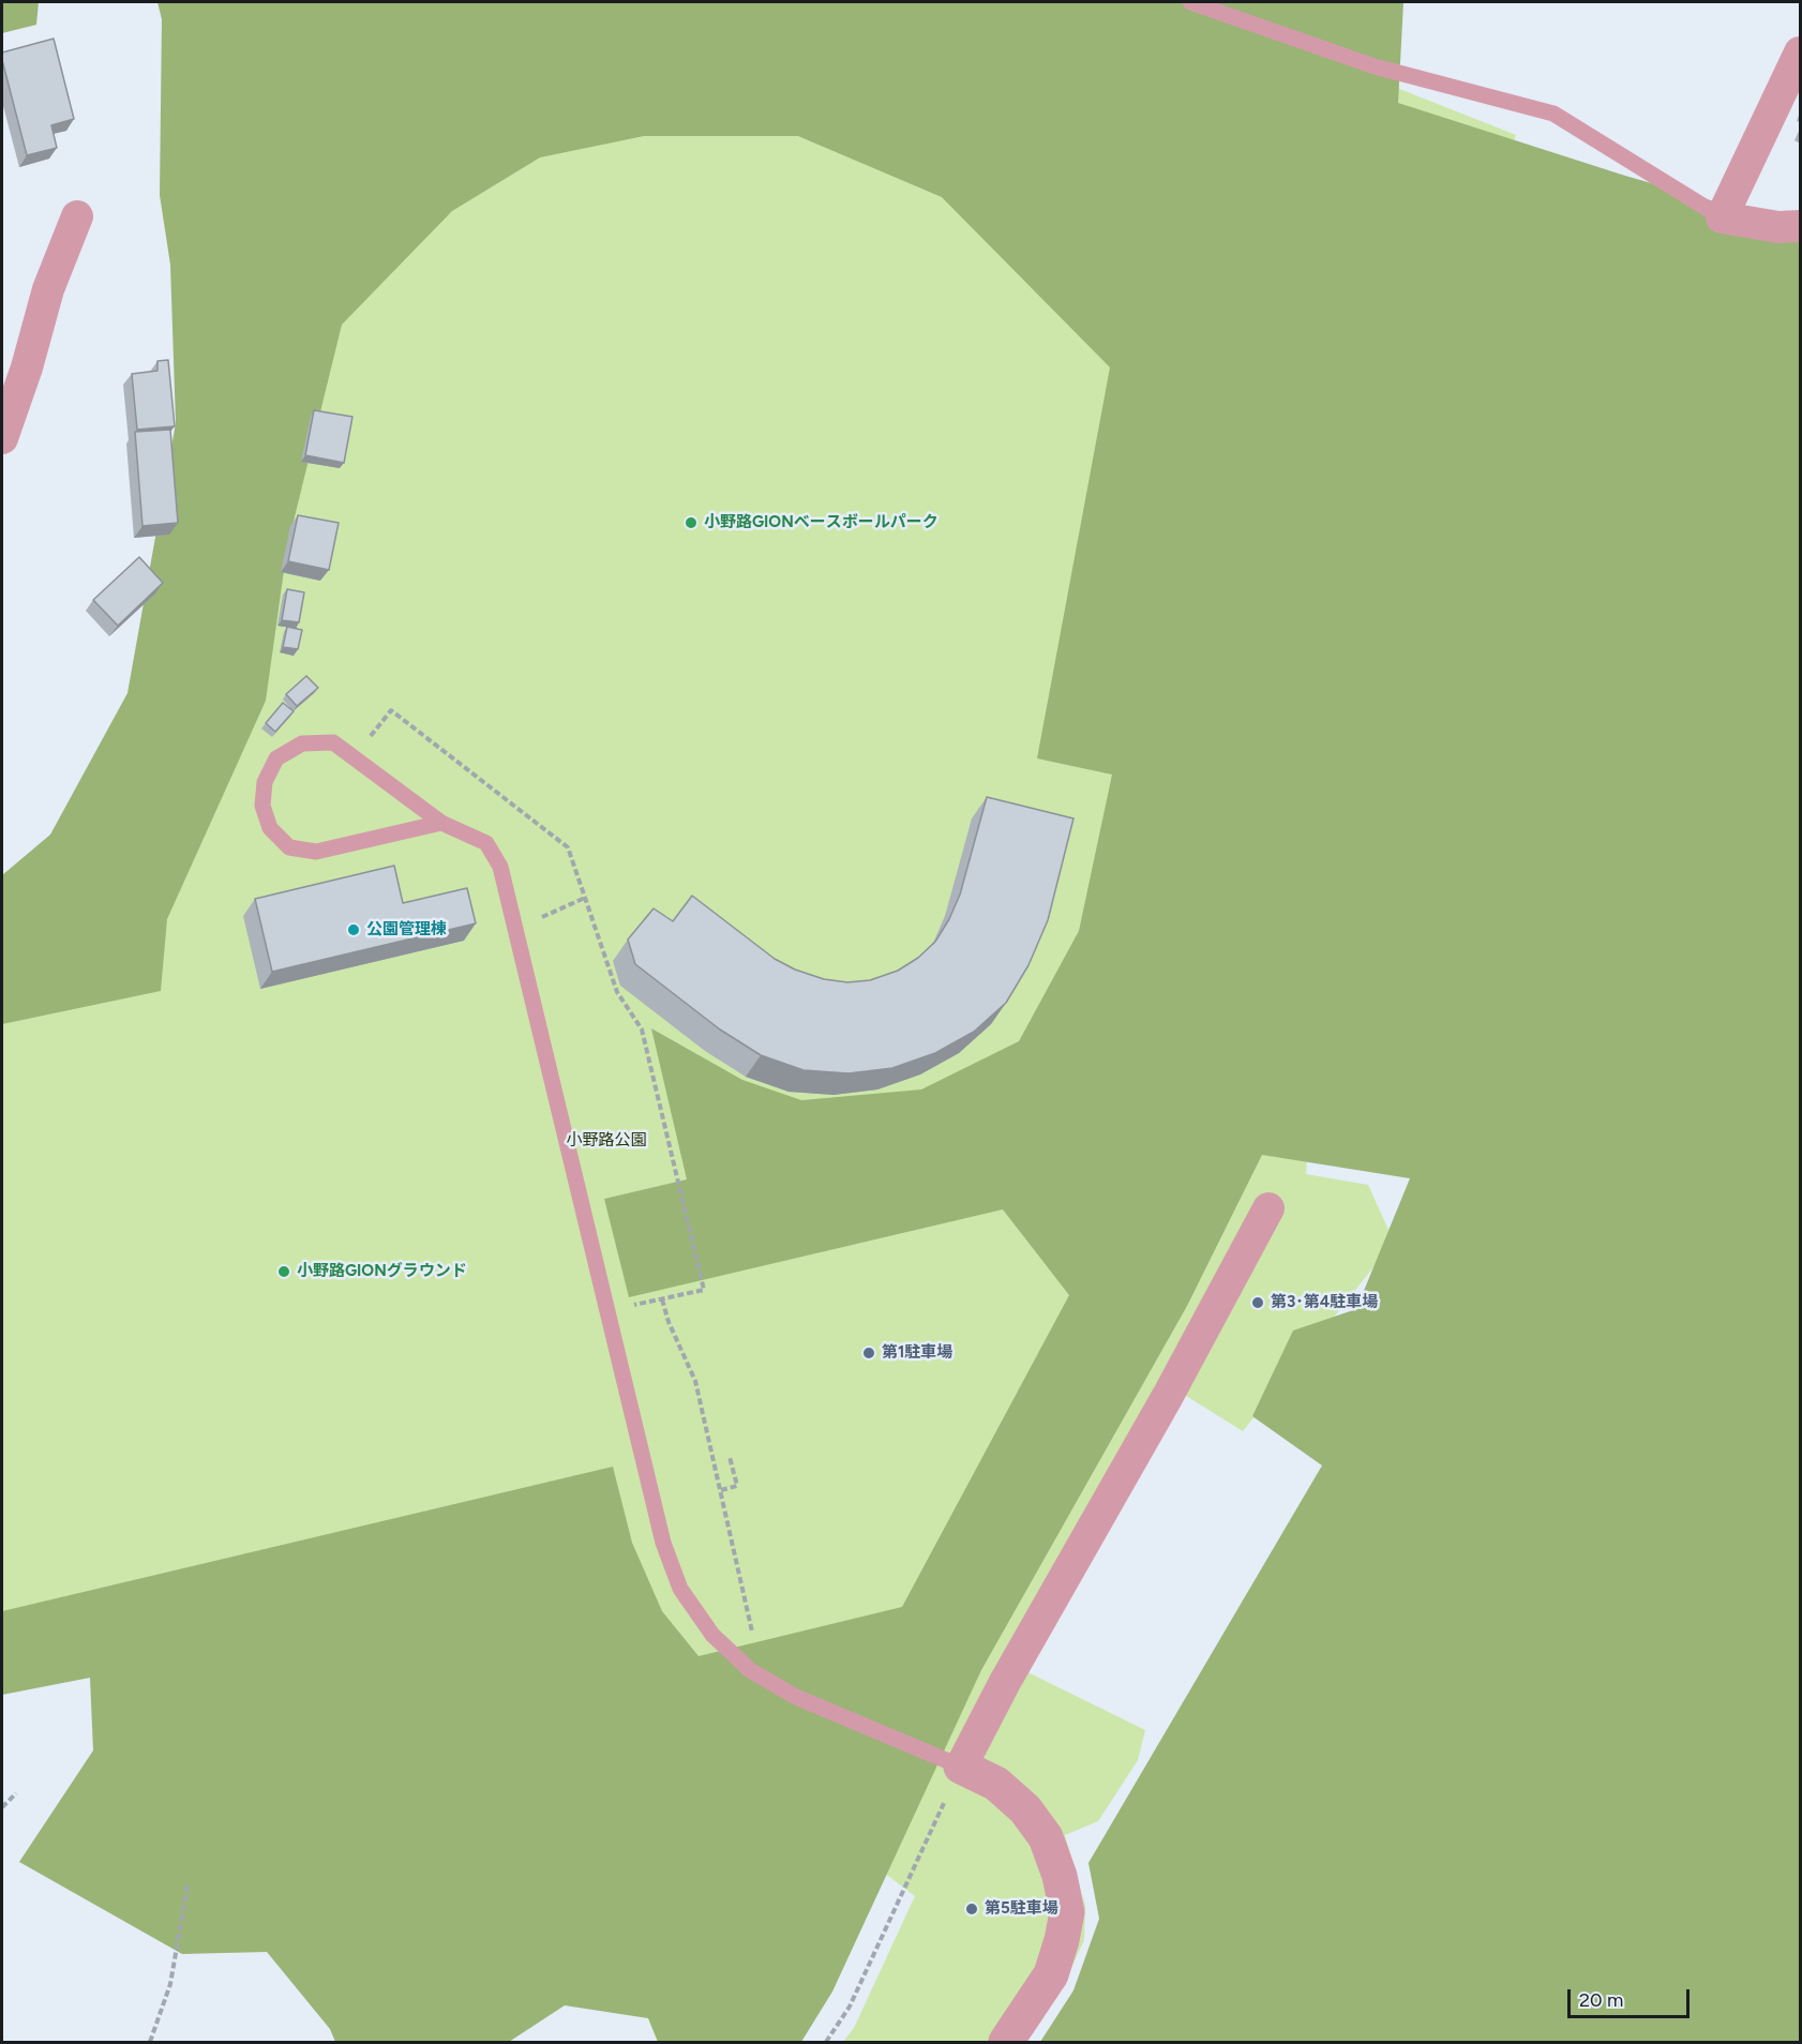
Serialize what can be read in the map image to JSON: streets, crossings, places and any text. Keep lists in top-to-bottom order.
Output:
{
  "parks": ["小野路公園"],
  "places": [
    "小野路GIONベースボールパーク",
    "公園管理棟",
    "小野路GIONグラウンド",
    "第3･第4駐車場",
    "第1駐車場",
    "第5駐車場"
  ],
  "scale_bar": "20 m"
}
